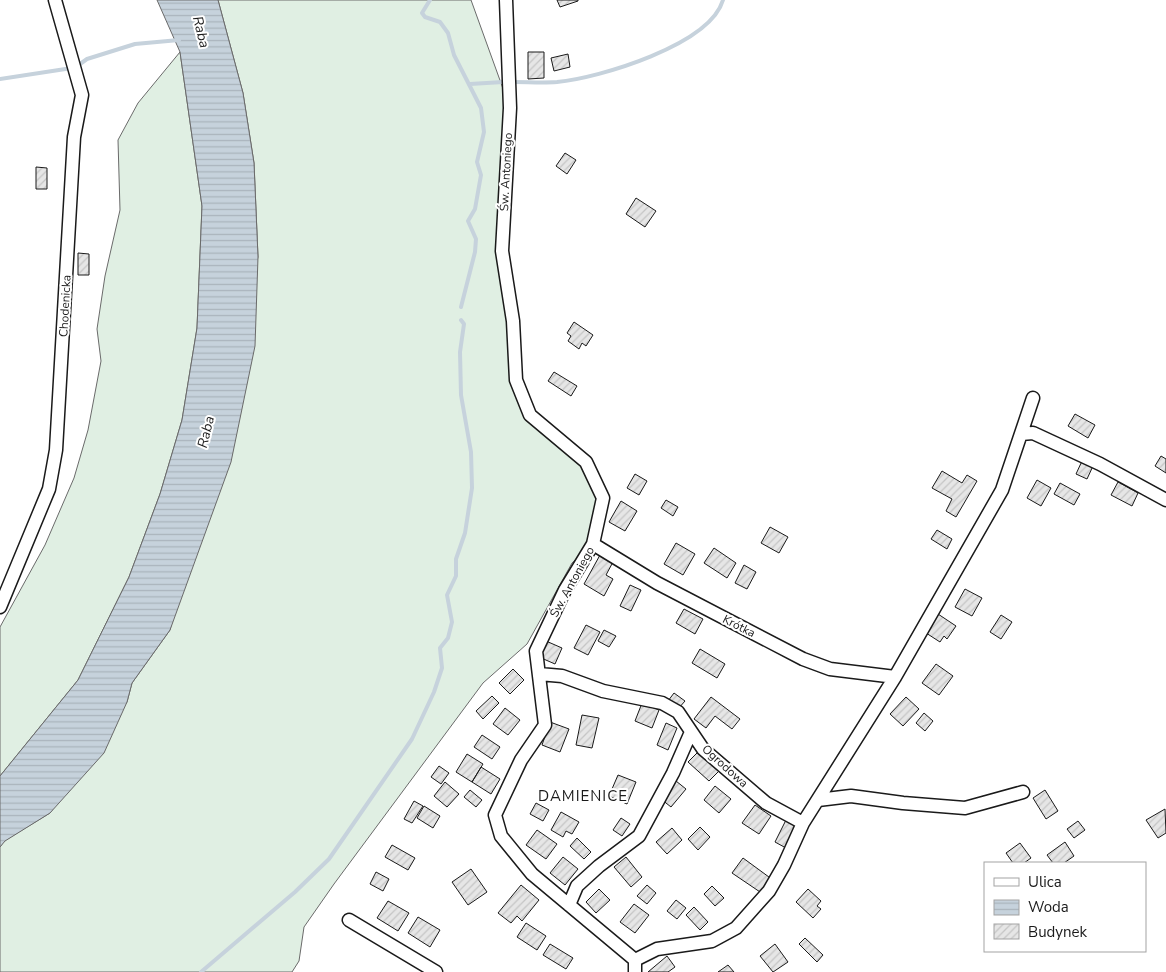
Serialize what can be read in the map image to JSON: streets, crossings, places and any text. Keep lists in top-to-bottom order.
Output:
{
  "streets": {
    "street": [
      "Św. Antoniego",
      "Chodenicka",
      "Krótka",
      "Ogrodowa"
    ]
  },
  "crossings": [
    ["Św. Antoniego", "Krótka"],
    ["Św. Antoniego", "Ogrodowa"]
  ],
  "districts": ["DAMIENICE"],
  "water": ["Raba"],
  "legend": ["Ulica", "Woda", "Budynek"]
}
